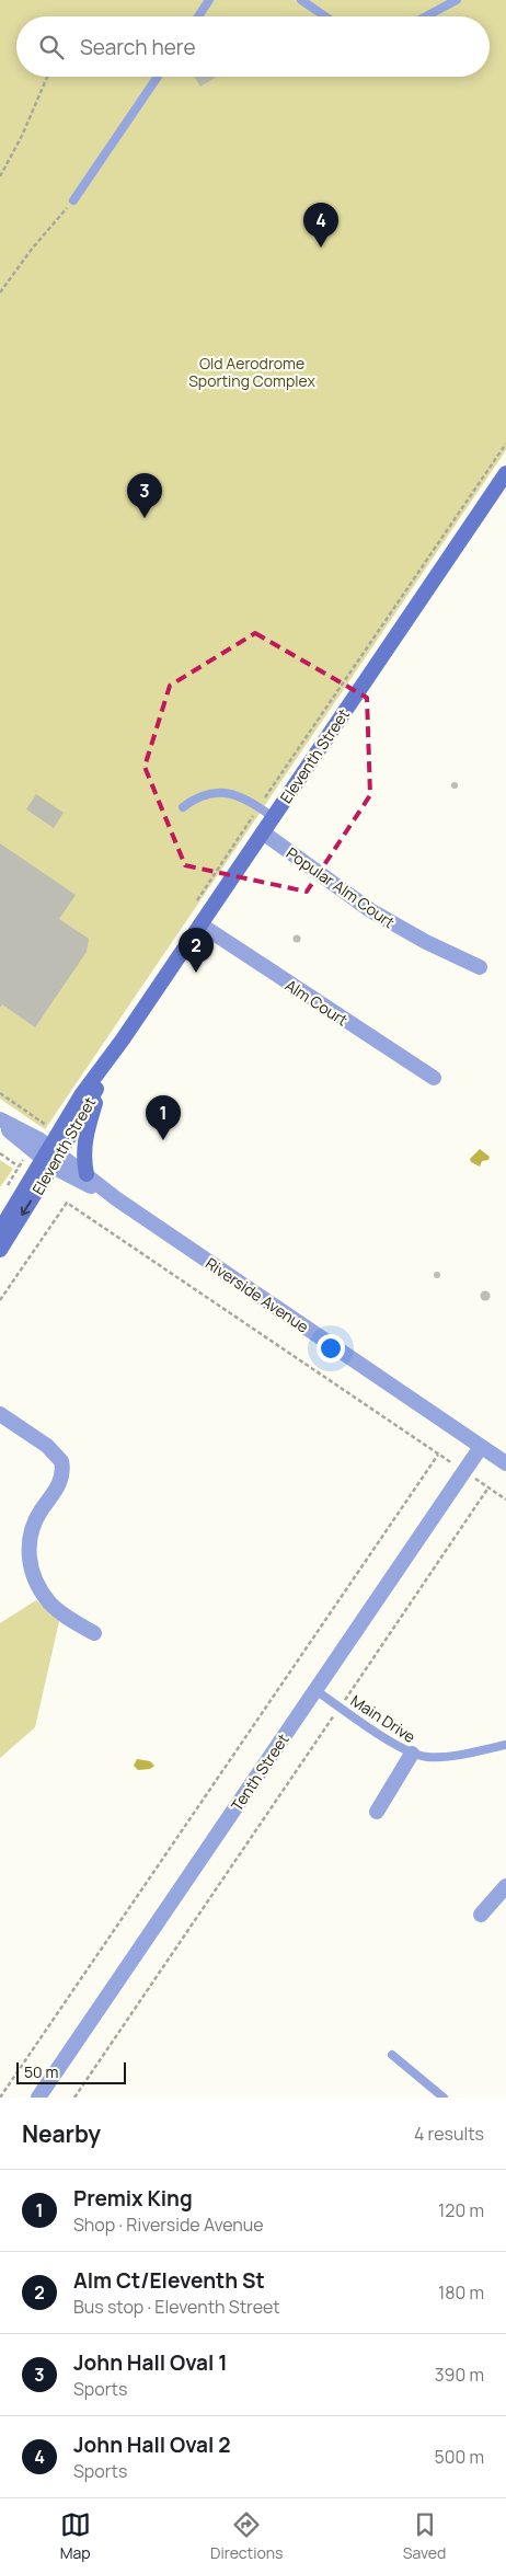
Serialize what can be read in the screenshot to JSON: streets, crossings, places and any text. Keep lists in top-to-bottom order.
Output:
{
  "streets": {
    "main road": ["Eleventh Street"],
    "street": [
      "Popular Alm Court",
      "Alm Court",
      "Riverside Avenue",
      "Tenth Street"
    ],
    "lane": ["Main Drive"]
  },
  "crossings": [
    ["Eleventh Street", "Popular Alm Court"],
    ["Eleventh Street", "Alm Court"],
    ["Eleventh Street", "Riverside Avenue"],
    ["Riverside Avenue", "Tenth Street"],
    ["Main Drive", "Tenth Street"]
  ],
  "parks": ["Old Aerodrome Sporting Complex"],
  "scale_bar": "50 m",
  "page": {
    "search": "Search here",
    "pins": [
      "4",
      "3",
      "2",
      "1"
    ],
    "scale": "50 m",
    "heading": ["Nearby", "4 results"],
    "list": [
      {
        "mark": "1",
        "name": "Premix King",
        "note": "Shop · Riverside Avenue",
        "value": "120 m"
      },
      {
        "mark": "2",
        "name": "Alm Ct/Eleventh St",
        "note": "Bus stop · Eleventh Street",
        "value": "180 m"
      },
      {
        "mark": "3",
        "name": "John Hall Oval 1",
        "note": "Sports",
        "value": "390 m"
      },
      {
        "mark": "4",
        "name": "John Hall Oval 2",
        "note": "Sports",
        "value": "500 m"
      }
    ],
    "nav": ["Map", "Directions", "Saved"]
  }
}
